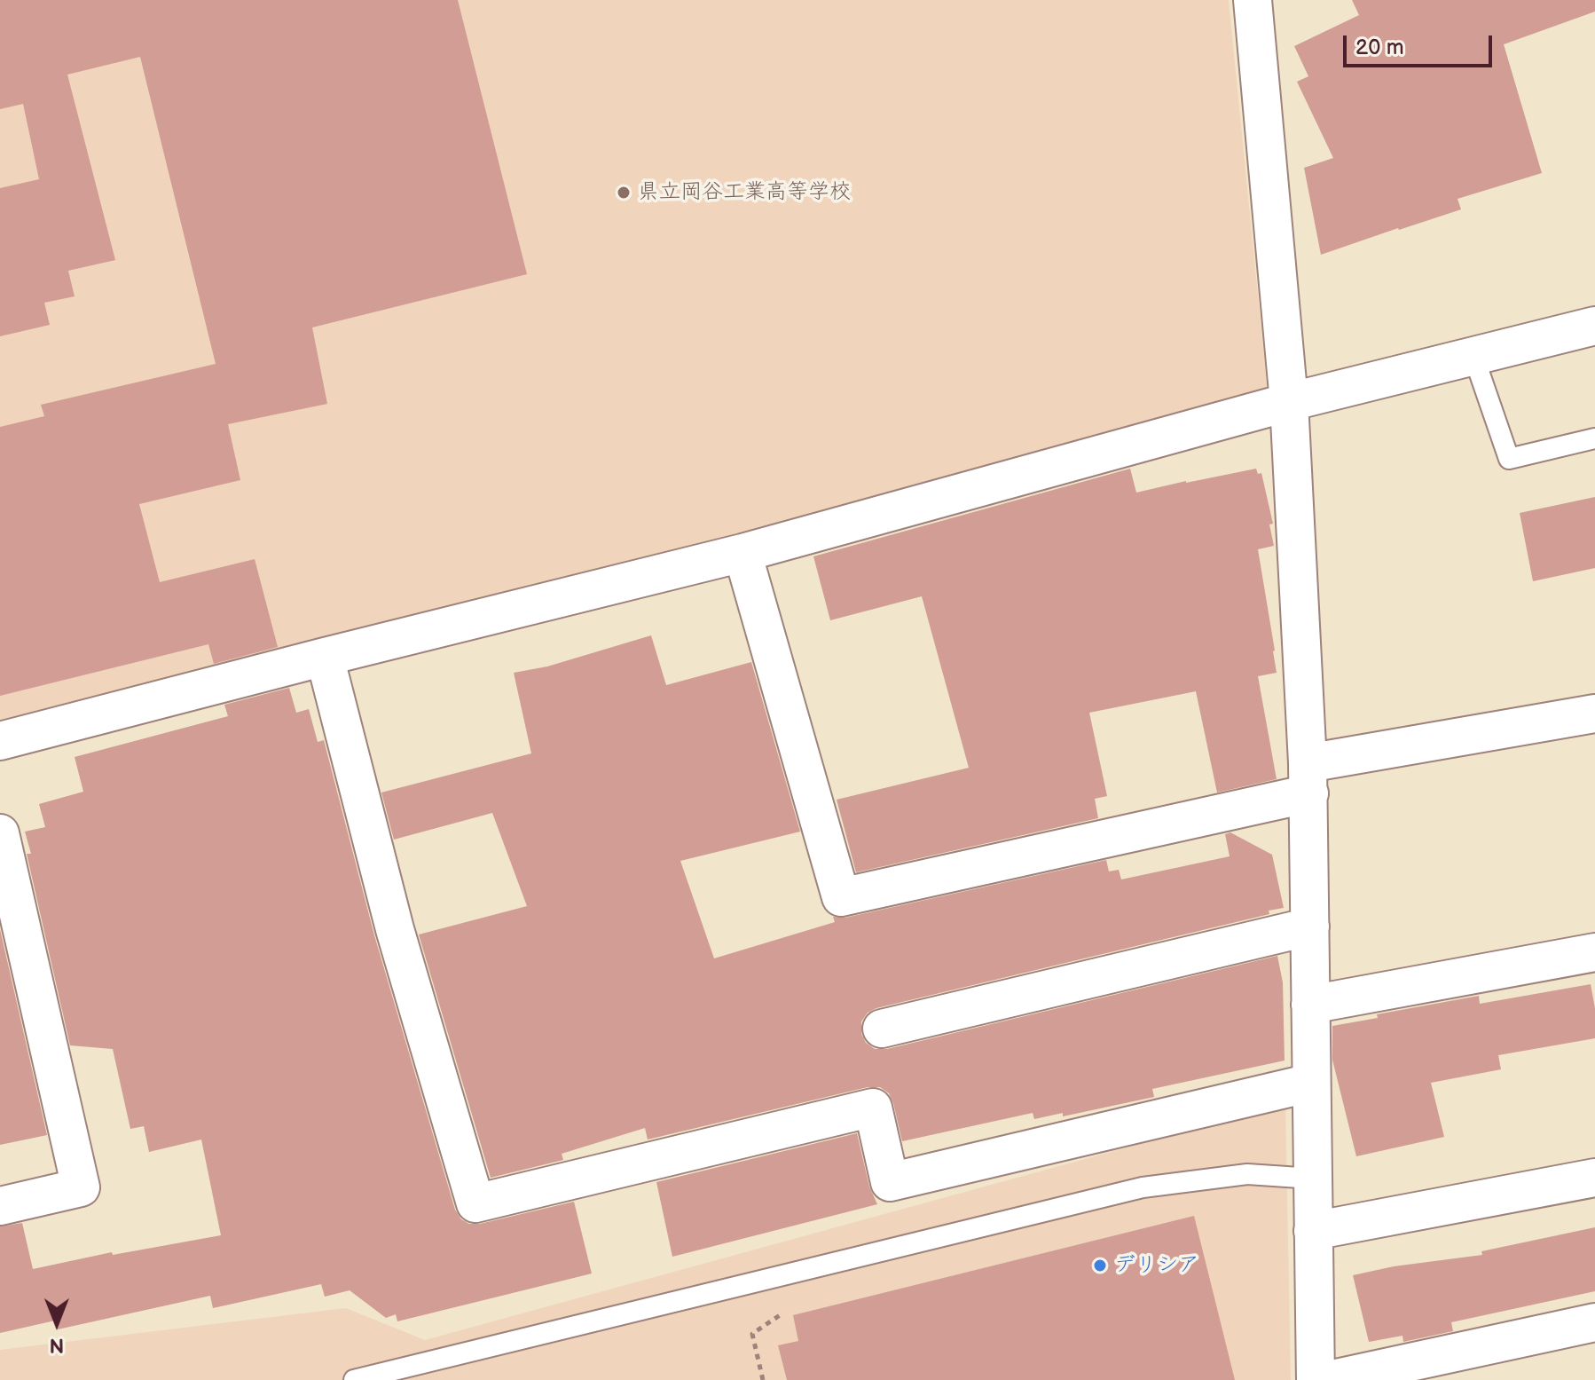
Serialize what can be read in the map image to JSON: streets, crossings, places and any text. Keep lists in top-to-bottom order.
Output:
{
  "places": ["県立岡谷工業高等学校", "デリシア"],
  "scale_bar": "20 m",
  "north": "bottom"
}
